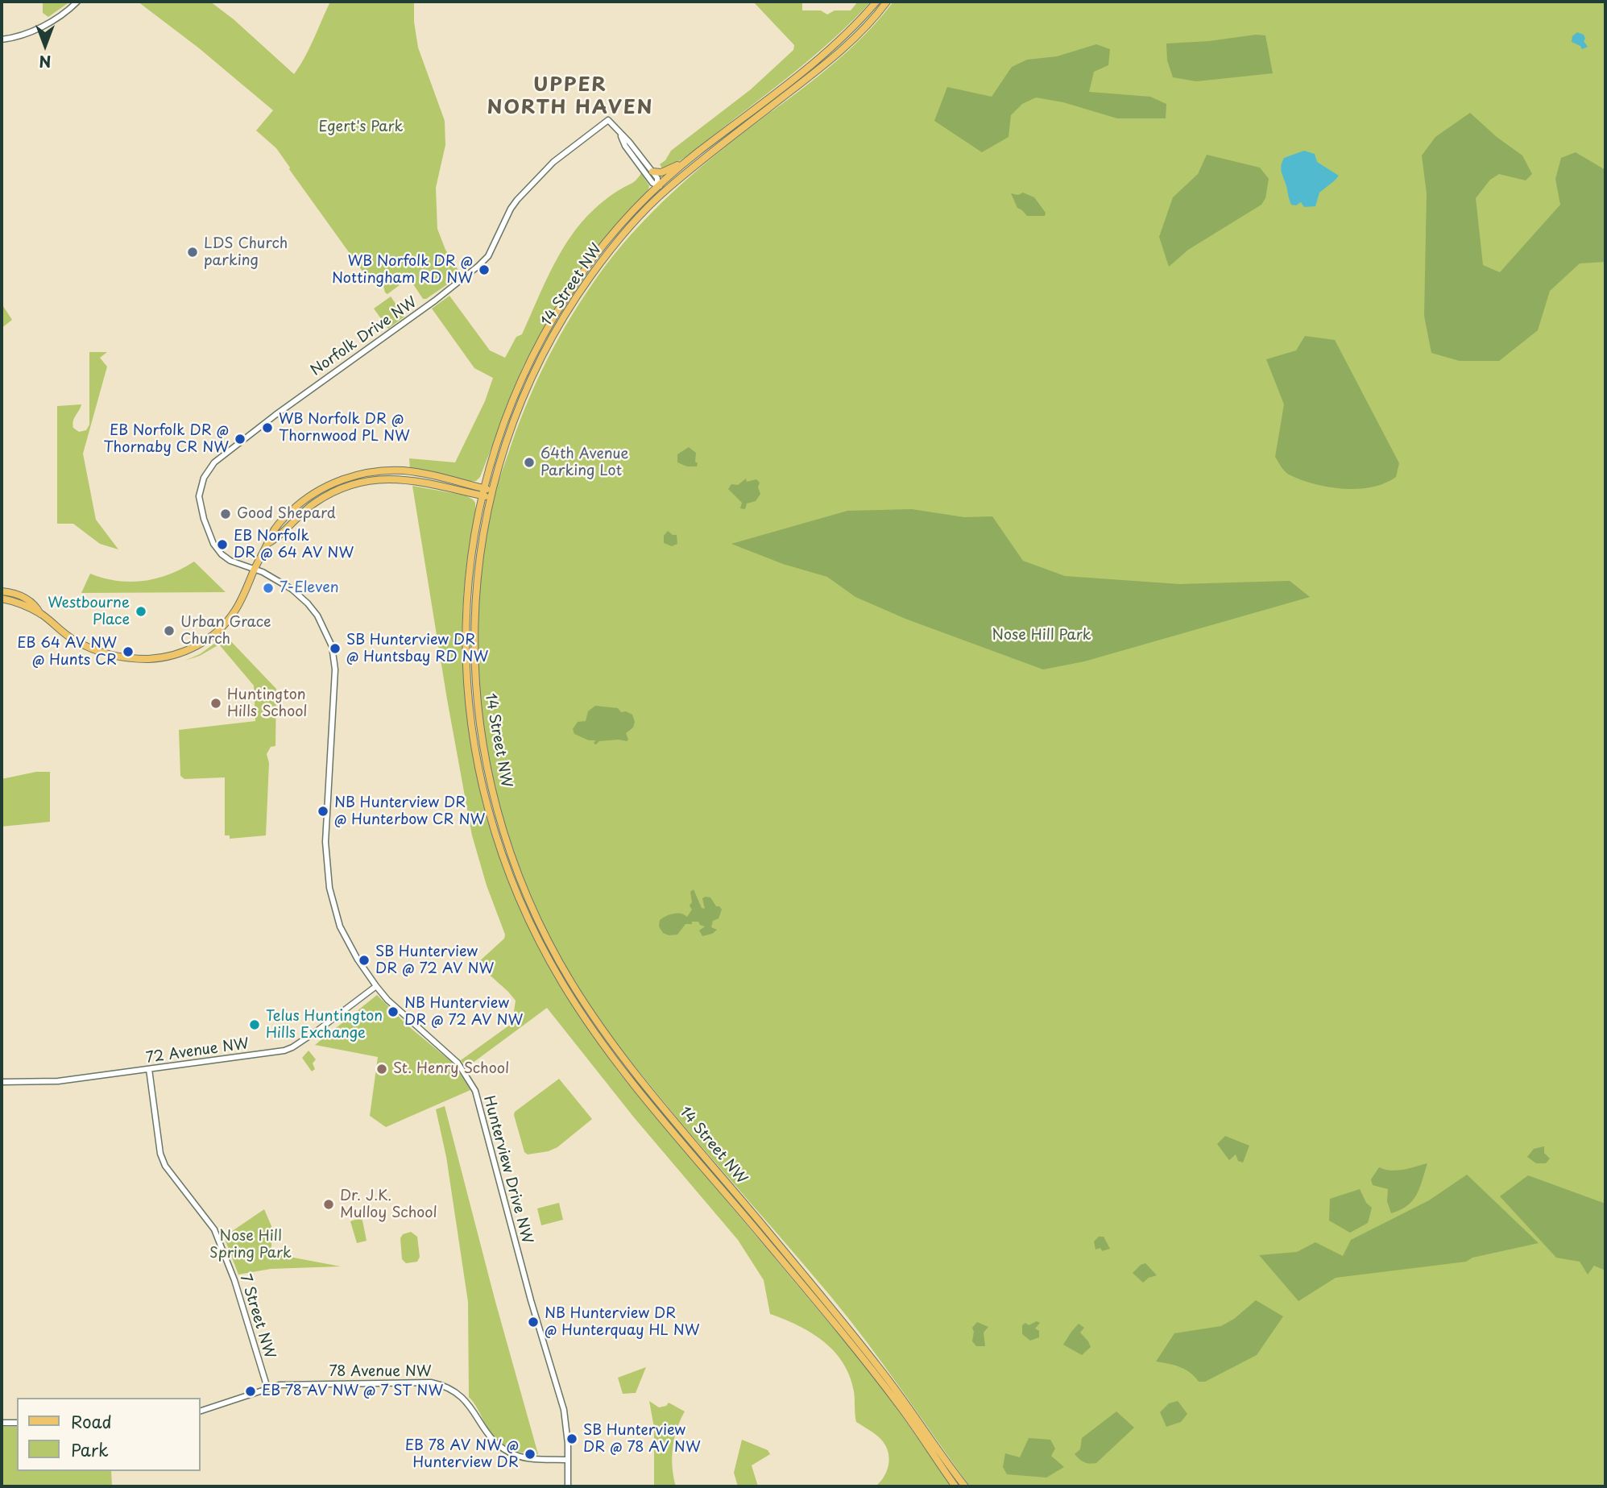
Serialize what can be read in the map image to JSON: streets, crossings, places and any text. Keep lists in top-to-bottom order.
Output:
{
  "streets": {
    "main road": ["14 Street NW"],
    "street": [
      "Norfolk Drive NW",
      "72 Avenue NW",
      "Hunterview Drive NW",
      "7 Street NW",
      "78 Avenue NW"
    ]
  },
  "crossings": [
    ["Norfolk Drive NW", "Hunterview Drive NW"],
    ["72 Avenue NW", "Hunterview Drive NW"],
    ["72 Avenue NW", "7 Street NW"],
    ["Hunterview Drive NW", "78 Avenue NW"],
    ["7 Street NW", "78 Avenue NW"]
  ],
  "districts": ["UPPER NORTH HAVEN"],
  "parks": ["Egert's Park", "Nose Hill Park", "Nose Hill Spring Park"],
  "places": [
    "LDS Church parking",
    "WB Norfolk DR @ Nottingham RD NW",
    "WB Norfolk DR @ Thornwood PL NW",
    "EB Norfolk DR @ Thornaby CR NW",
    "64th Avenue Parking Lot",
    "Good Shepard",
    "EB Norfolk DR @ 64 AV NW",
    "7-Eleven",
    "Westbourne Place",
    "Urban Grace Church",
    "SB Hunterview DR @ Huntsbay RD NW",
    "EB 64 AV NW @ Hunts CR",
    "Huntington Hills School",
    "NB Hunterview DR @ Hunterbow CR NW",
    "SB Hunterview DR @ 72 AV NW",
    "NB Hunterview DR @ 72 AV NW",
    "Telus Huntington Hills Exchange",
    "St. Henry School",
    "Dr. J.K. Mulloy School",
    "NB Hunterview DR @ Hunterquay HL NW",
    "EB 78 AV NW @ 7 ST NW",
    "SB Hunterview DR @ 78 AV NW",
    "EB 78 AV NW @ Hunterview DR"
  ],
  "legend": ["Road", "Park"],
  "north": "bottom"
}
